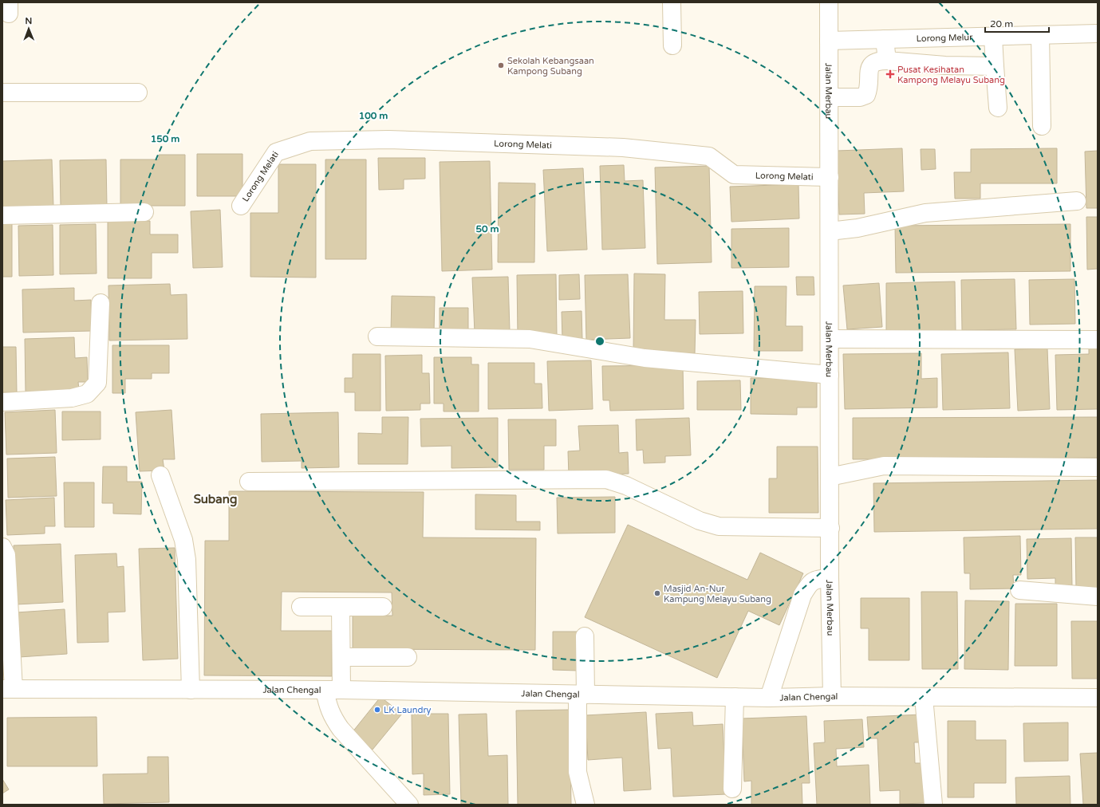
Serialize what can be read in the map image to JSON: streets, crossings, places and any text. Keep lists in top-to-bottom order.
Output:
{
  "streets": {
    "street": [
      "Lorong Melur",
      "Jalan Merbau",
      "Lorong Melati",
      "Jalan Chengal"
    ]
  },
  "crossings": [
    ["Lorong Melur", "Jalan Merbau"],
    ["Jalan Merbau", "Lorong Melati"],
    ["Jalan Merbau", "Jalan Chengal"]
  ],
  "districts": ["Subang"],
  "places": {
    "other": ["Sekolah Kebangsaan Kampong Subang", "Masjid An-Nur Kampung Melayu Subang", "LK Laundry"],
    "health": ["Pusat Kesihatan Kampong Melayu Subang"]
  },
  "scale_bar": "20 m",
  "north": "top",
  "rings": ["100 m", "150 m", "50 m"]
}
